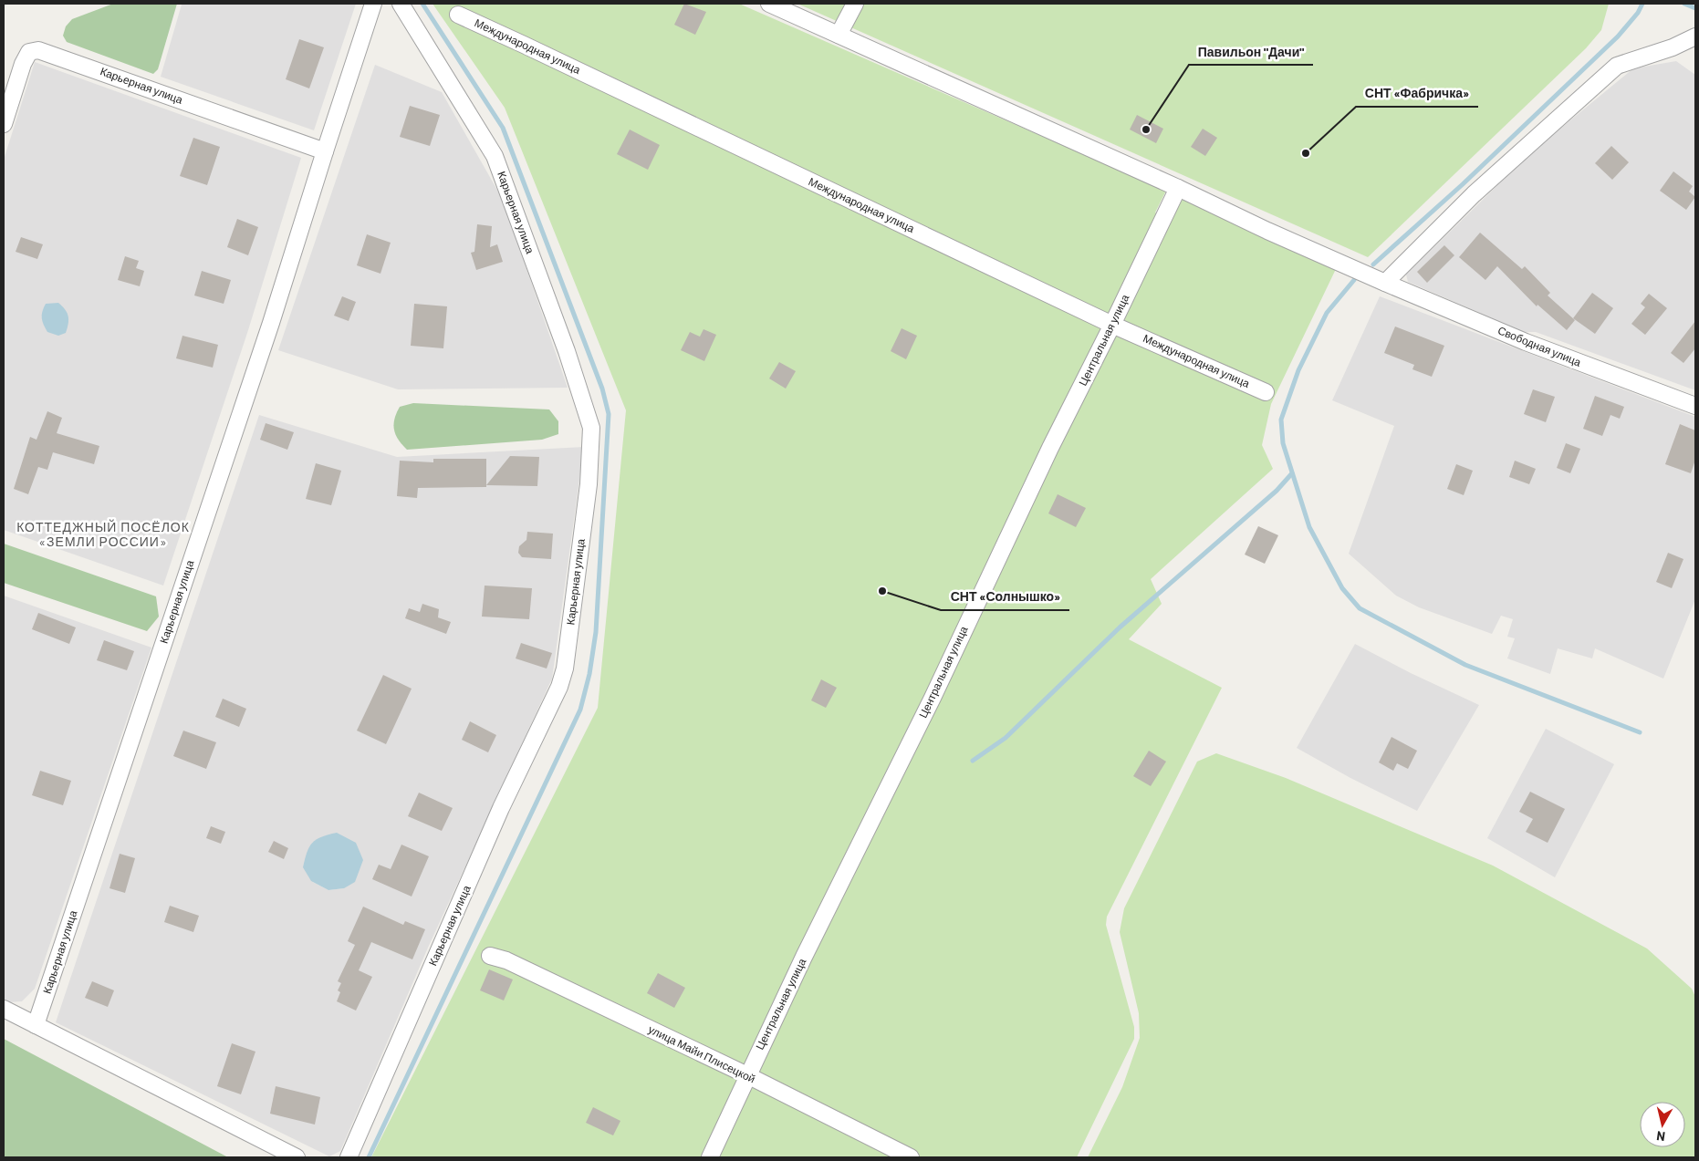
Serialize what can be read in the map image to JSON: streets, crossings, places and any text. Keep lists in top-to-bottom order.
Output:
{
  "streets": {
    "street": [
      "Международная улица",
      "Карьерная улица",
      "Центральная улица",
      "Свободная улица",
      "улица Майи Плисецкой"
    ]
  },
  "crossings": [
    ["Международная улица", "Центральная улица"],
    ["Центральная улица", "Свободная улица"],
    ["Центральная улица", "улица Майи Плисецкой"]
  ],
  "districts": ["КОТТЕДЖНЫЙ ПОСЁЛОК «ЗЕМЛИ РОССИИ»"],
  "places": ["Павильон \"Дачи\"", "СНТ «Фабричка»", "СНТ «Солнышко»"],
  "north": "bottom"
}
